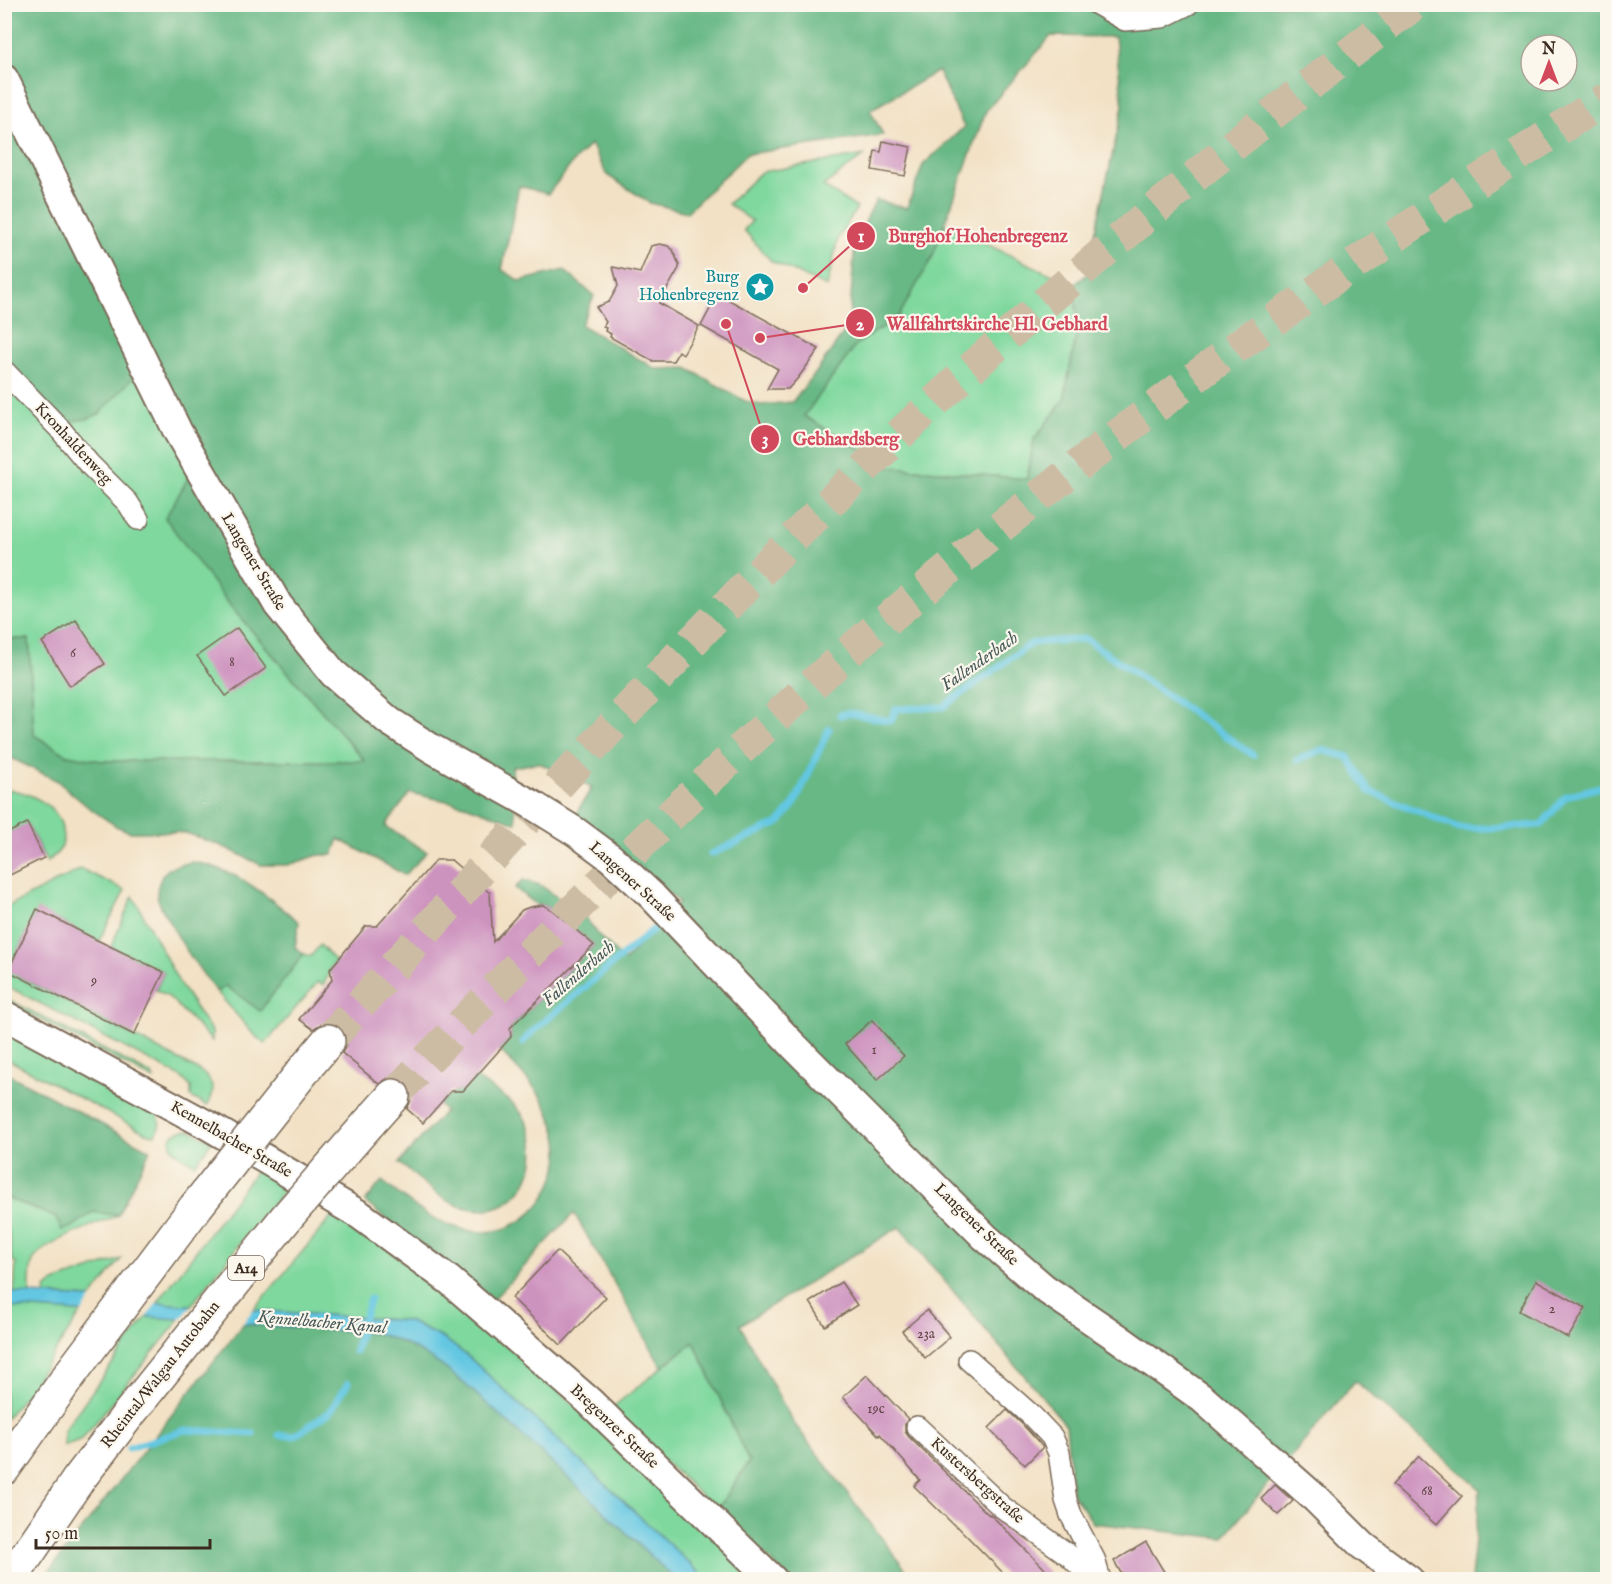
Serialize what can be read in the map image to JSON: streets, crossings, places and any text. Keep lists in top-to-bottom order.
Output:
{
  "streets": {
    "highway": ["A14", "Rheintal/Walgau Autobahn"],
    "main road": ["Langener Straße", "Kennelbacher Straße", "Bregenzer Straße"],
    "street": ["Kronhaldenweg", "Kustersbergstraße"]
  },
  "crossings": [
    ["Kennelbacher Straße", "Bregenzer Straße"]
  ],
  "water": ["Fallenderbach", "Kennelbacher Kanal"],
  "places": {
    "place": ["Burg Hohenbregenz"],
    "other": ["Burghof Hohenbregenz", "Gebhardsberg", "Wallfahrtskirche Hl. Gebhard"]
  },
  "house_numbers": [
    "6",
    "8",
    "9",
    "1",
    "2",
    "23a",
    "19c",
    "68"
  ],
  "scale_bar": "50 m",
  "north": "top"
}
